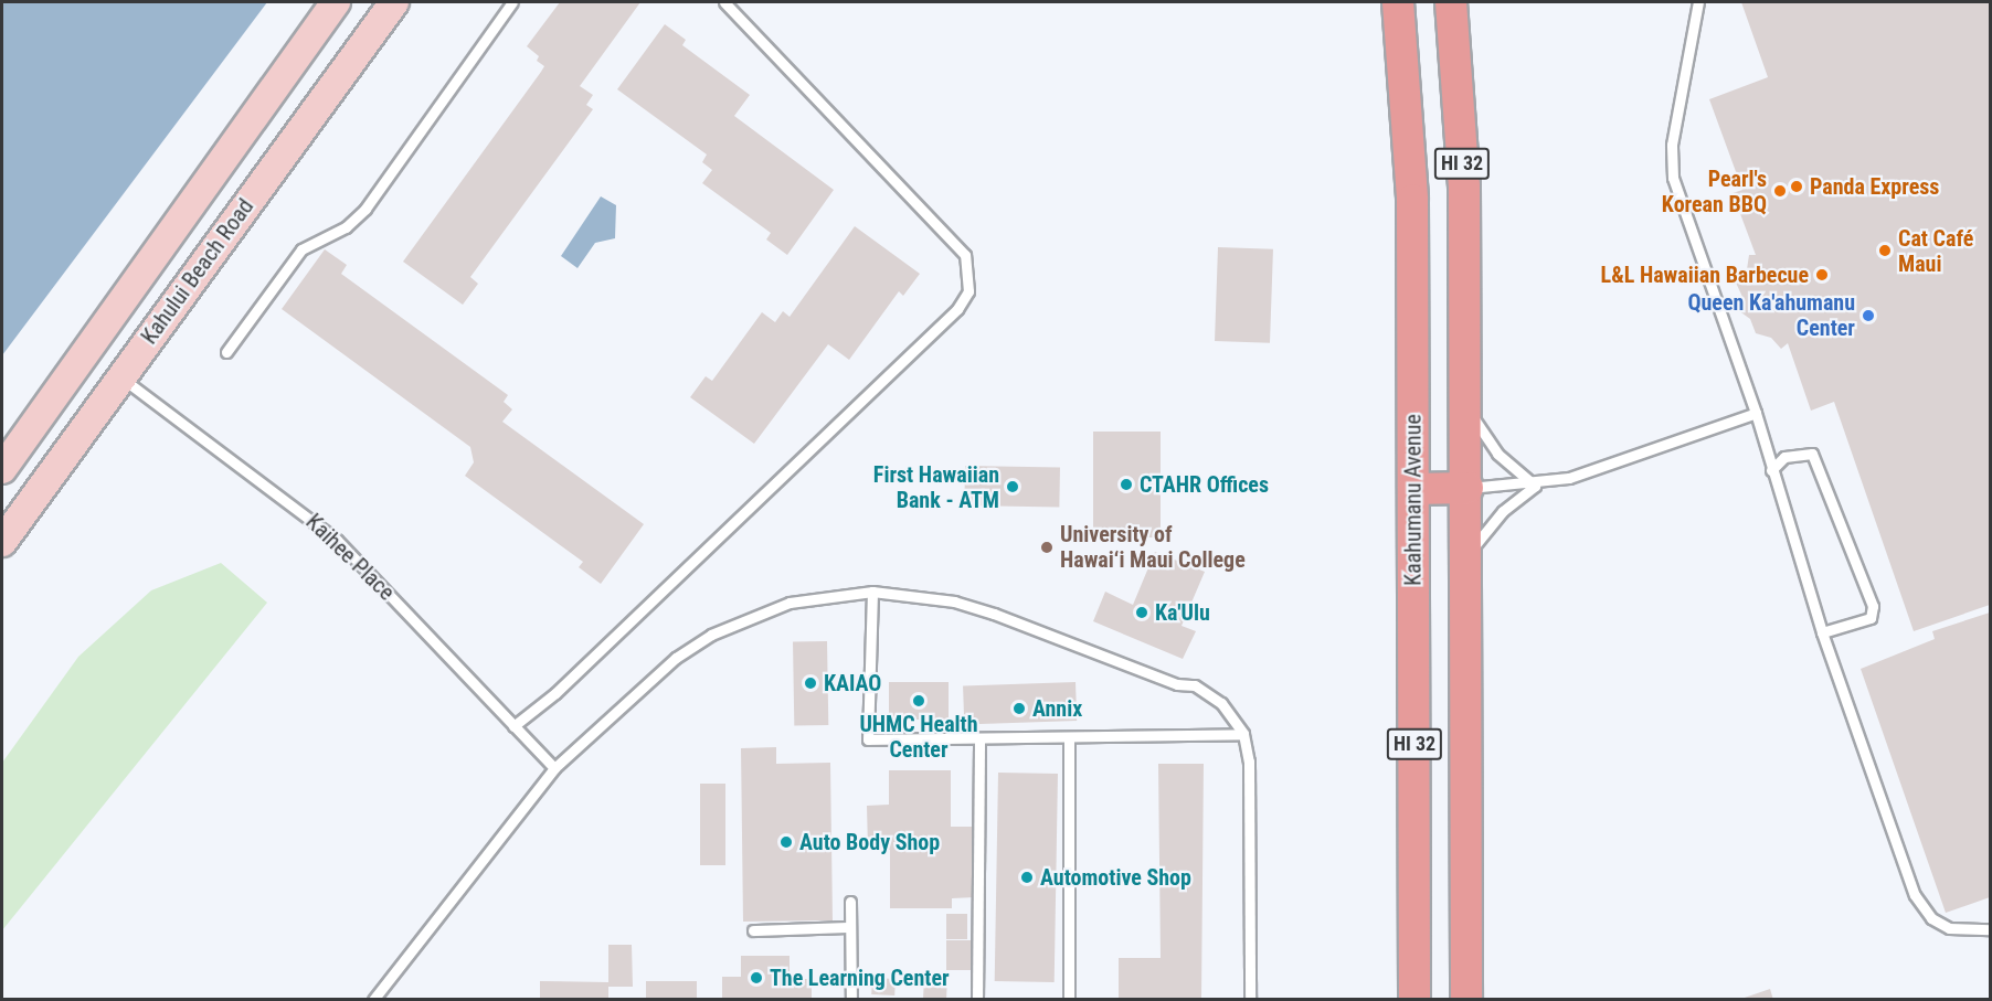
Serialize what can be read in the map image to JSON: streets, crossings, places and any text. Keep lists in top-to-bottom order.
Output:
{
  "streets": {
    "main road": ["HI 32", "Kahului Beach Road", "Kaahumanu Avenue"],
    "lane": ["Kaihee Place"]
  },
  "crossings": [
    ["Kahului Beach Road", "Kaihee Place"]
  ],
  "places": [
    "Panda Express",
    "Pearl's Korean BBQ",
    "Cat Café Maui",
    "L&L Hawaiian Barbecue",
    "Queen Ka'ahumanu Center",
    "CTAHR Offices",
    "First Hawaiian Bank - ATM",
    "University of Hawai‘i Maui College",
    "Ka'Ulu",
    "KAIAO",
    "UHMC Health Center",
    "Annix",
    "Auto Body Shop",
    "Automotive Shop",
    "The Learning Center"
  ]
}
